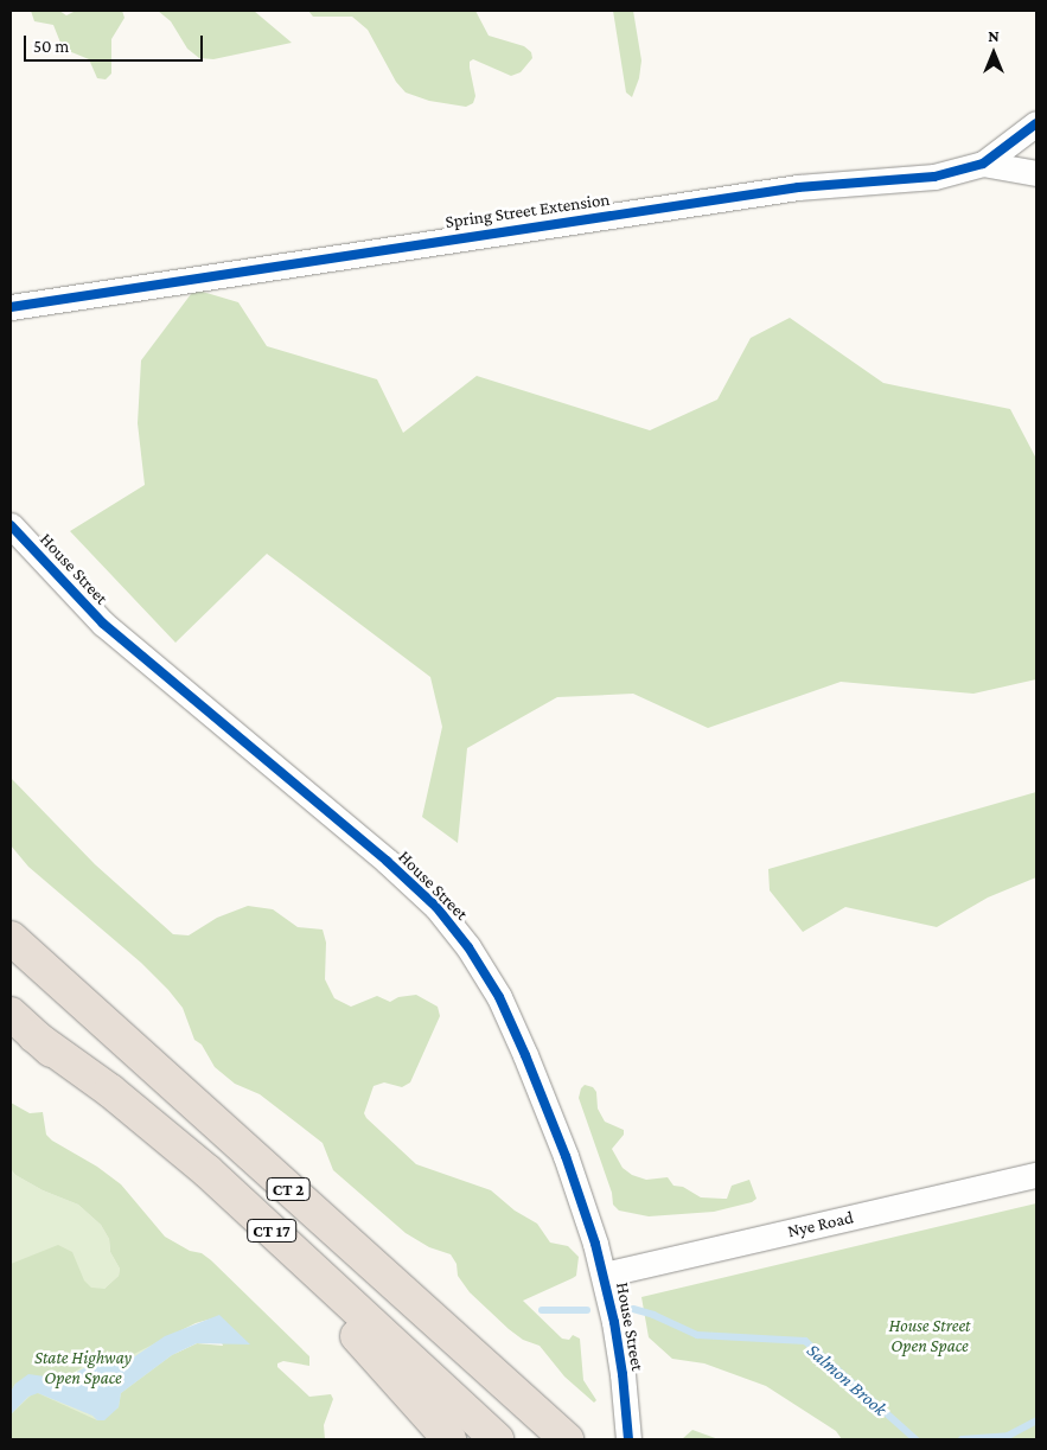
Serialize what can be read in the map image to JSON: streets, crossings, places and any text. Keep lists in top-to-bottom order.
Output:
{
  "streets": {
    "highway": ["CT 2", "CT 17"],
    "street": ["Spring Street Extension", "House Street", "Nye Road"]
  },
  "crossings": [
    ["House Street", "Nye Road"]
  ],
  "water": ["Salmon Brook"],
  "parks": ["House Street Open Space", "State Highway Open Space"],
  "scale_bar": "50 m",
  "north": "top"
}
